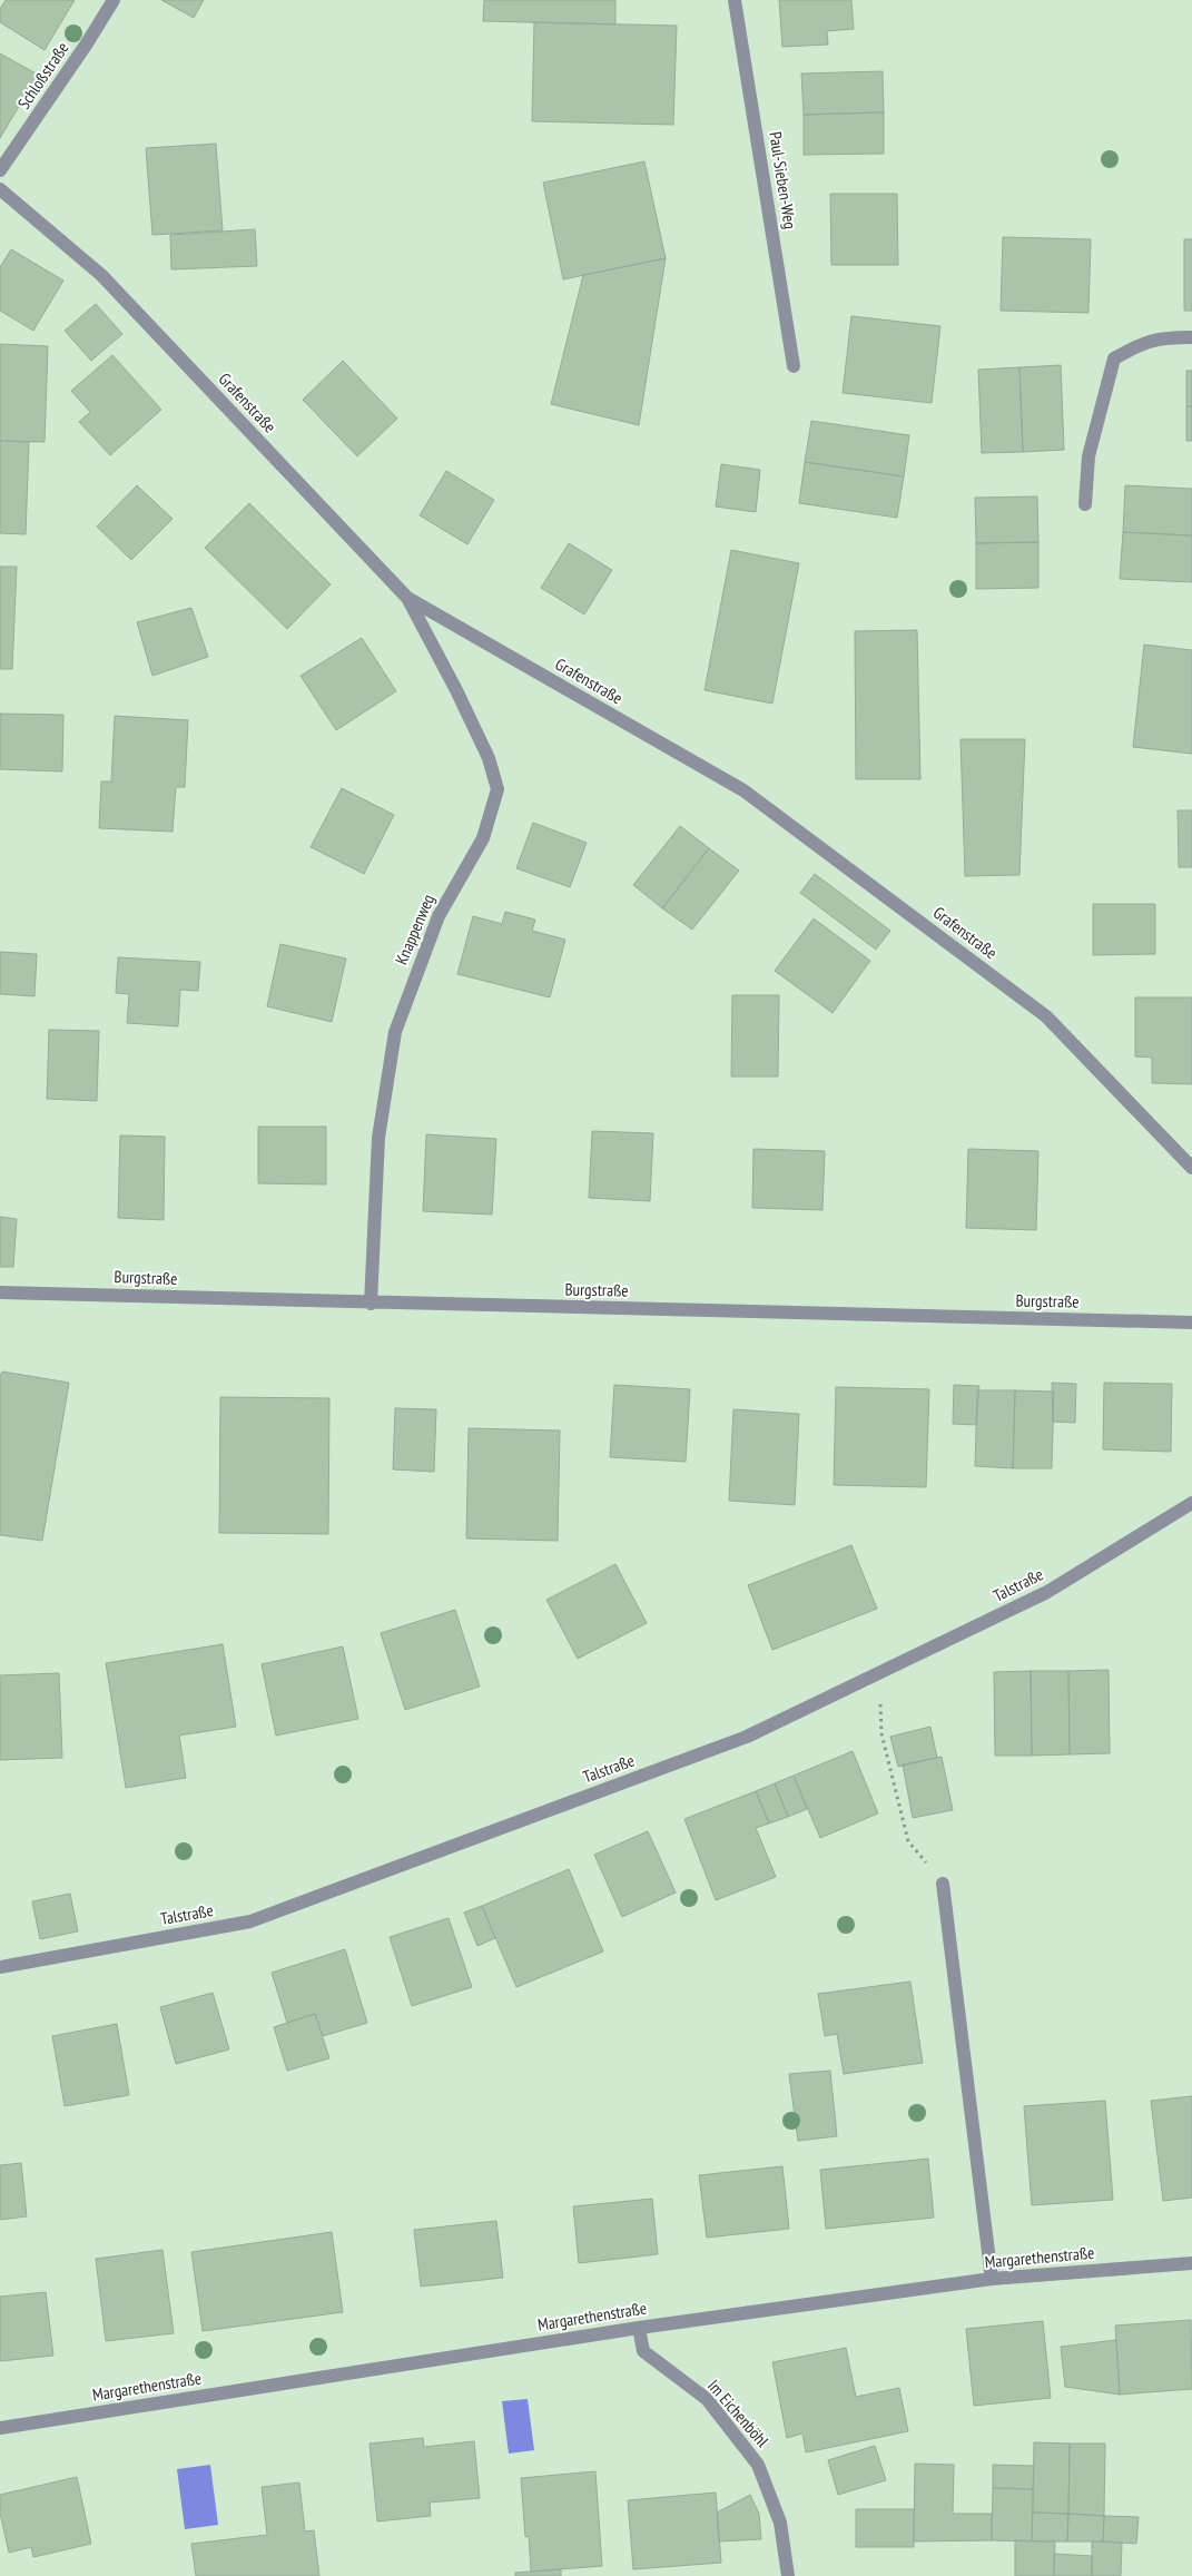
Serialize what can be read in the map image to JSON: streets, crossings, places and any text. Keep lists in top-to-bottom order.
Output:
{
  "streets": {
    "street": [
      "Schloßstraße",
      "Paul-Sieben-Weg",
      "Grafenstraße",
      "Knappenweg",
      "Burgstraße",
      "Talstraße",
      "Margarethenstraße",
      "Im Eichenböhl"
    ]
  },
  "crossings": [
    ["Grafenstraße", "Knappenweg"],
    ["Knappenweg", "Burgstraße"],
    ["Margarethenstraße", "Im Eichenböhl"]
  ]
}
